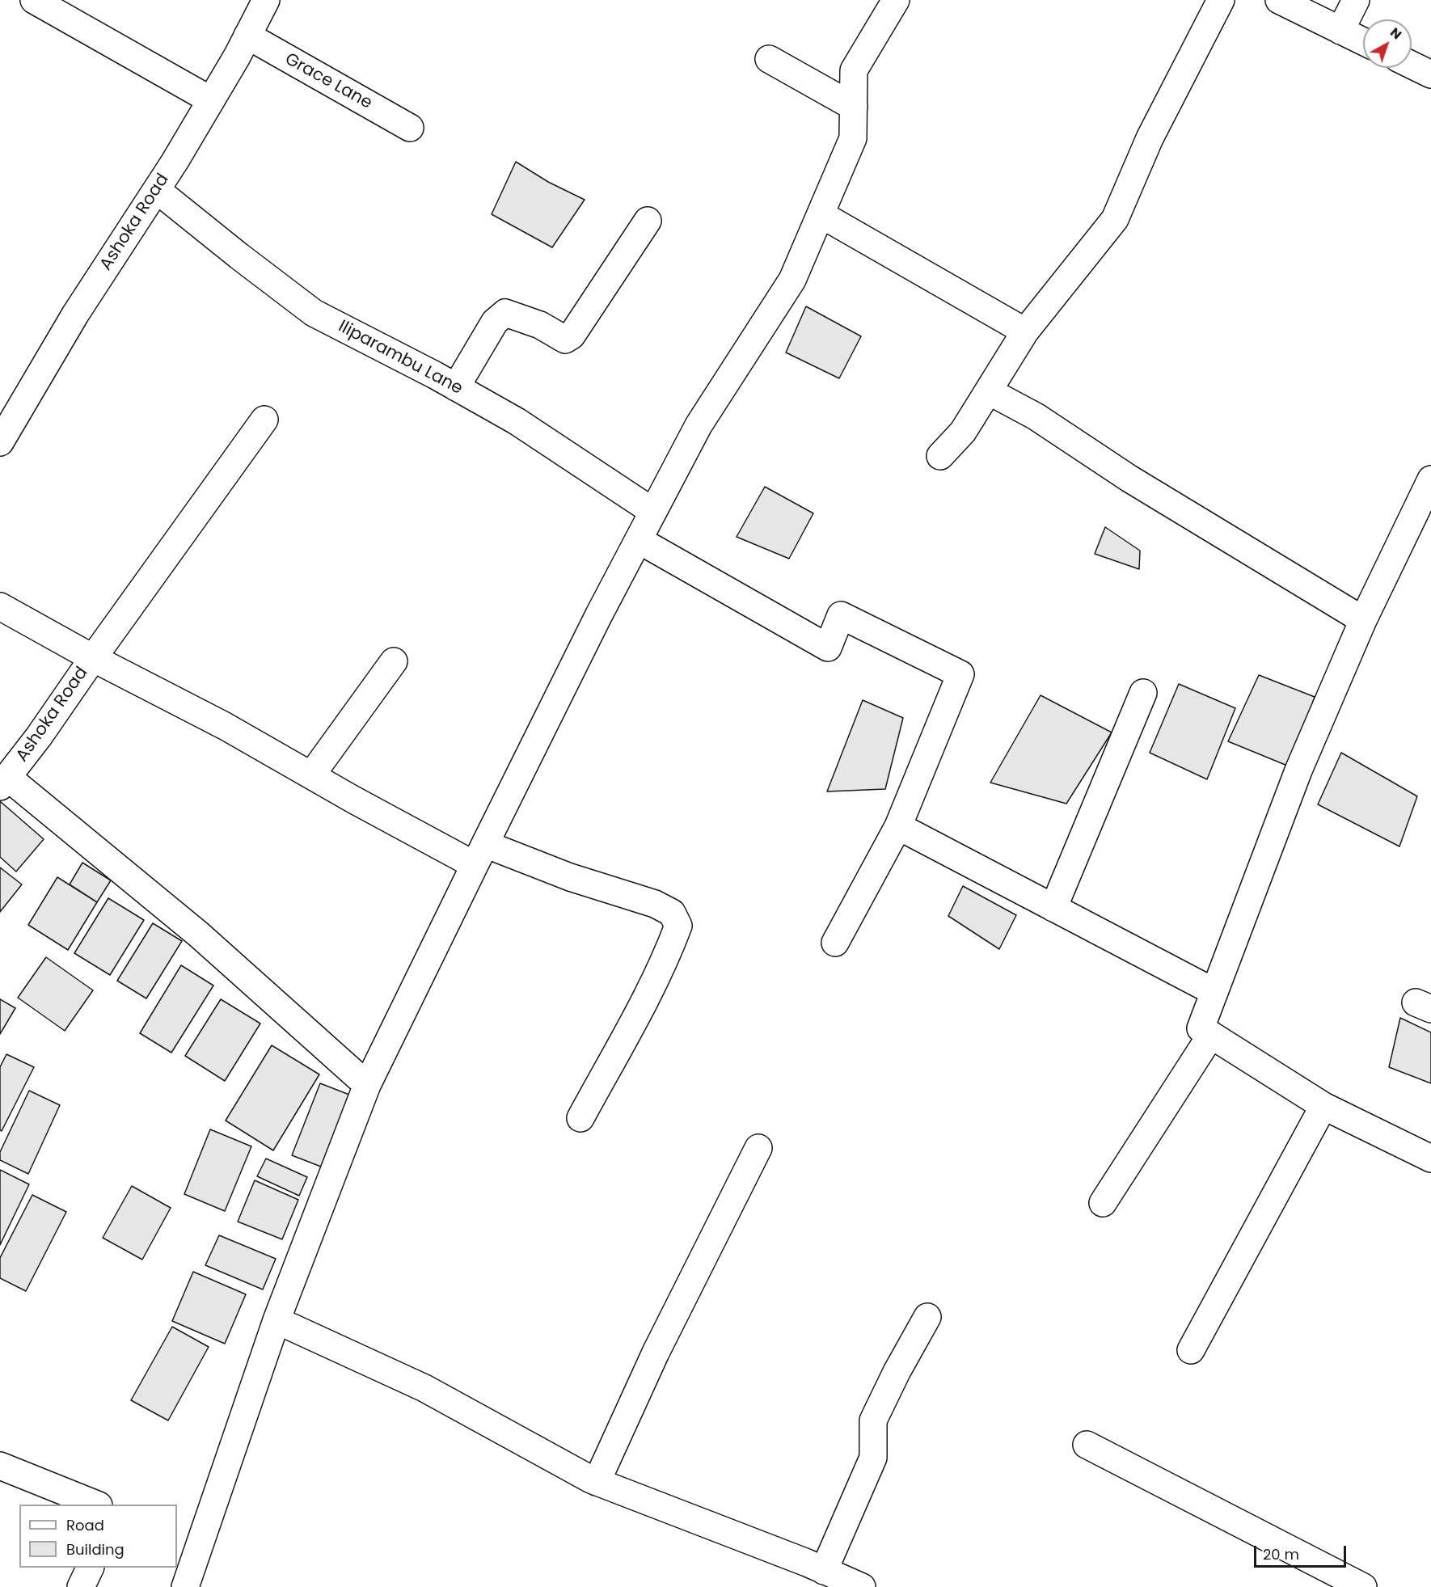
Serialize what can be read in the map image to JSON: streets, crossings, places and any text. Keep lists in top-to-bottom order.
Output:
{
  "streets": {
    "street": ["Grace Lane", "Ashoka Road", "Iliparambu Lane"]
  },
  "crossings": [
    ["Grace Lane", "Ashoka Road"],
    ["Ashoka Road", "Iliparambu Lane"]
  ],
  "legend": ["Road", "Building"],
  "scale_bar": "20 m",
  "north": "top right"
}
